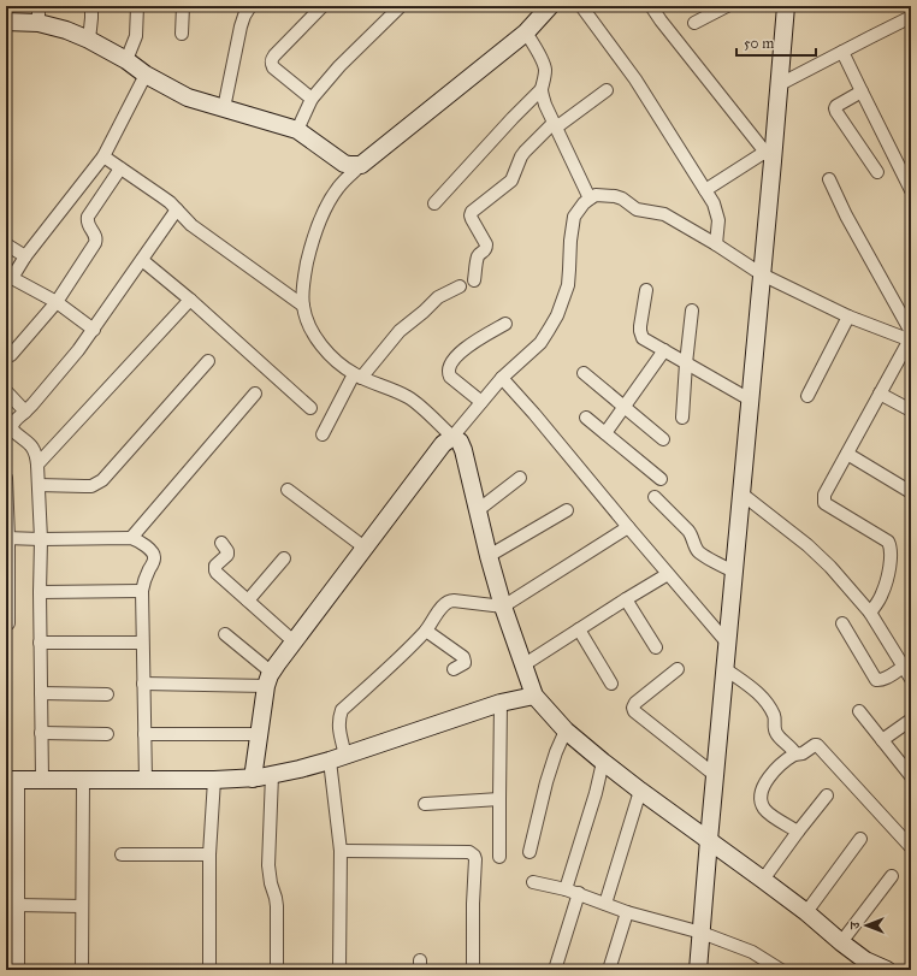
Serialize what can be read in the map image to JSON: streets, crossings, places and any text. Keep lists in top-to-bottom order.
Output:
{
  "scale_bar": "50 m",
  "north": "left"
}
